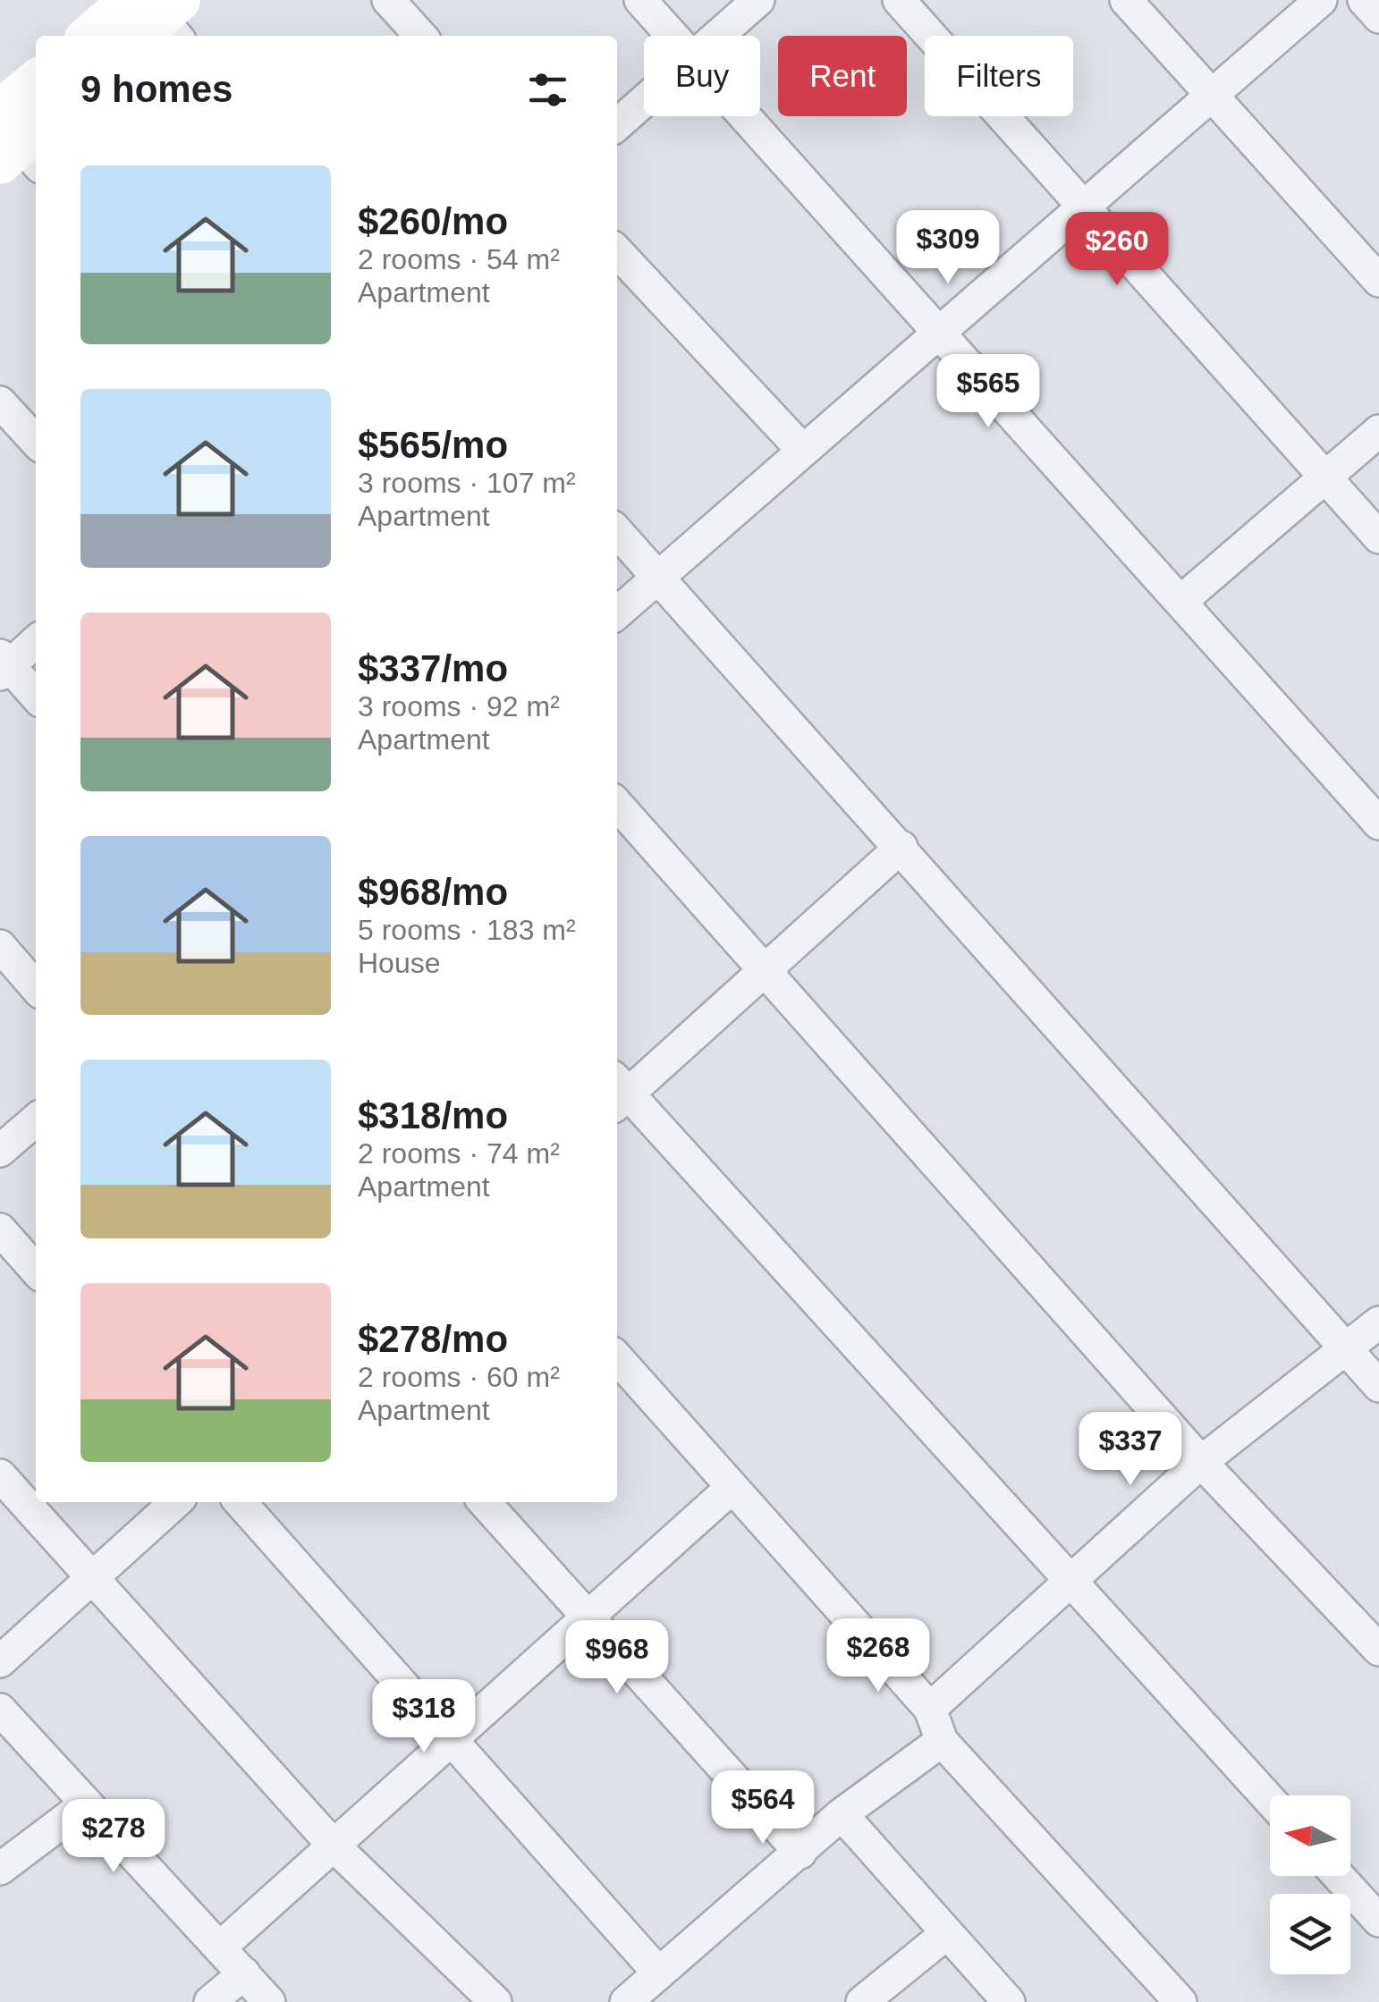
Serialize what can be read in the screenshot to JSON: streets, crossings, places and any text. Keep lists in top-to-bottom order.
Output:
{
  "north": "left",
  "page": {
    "chip": ["Buy", "Rent", "Filters"],
    "heading": "9 homes",
    "list": [
      {
        "name": "$260/mo",
        "note": "2 rooms · 54 m² · Apartment"
      },
      {
        "name": "$565/mo",
        "note": "3 rooms · 107 m² · Apartment"
      },
      {
        "name": "$337/mo",
        "note": "3 rooms · 92 m² · Apartment"
      },
      {
        "name": "$968/mo",
        "note": "5 rooms · 183 m² · House"
      },
      {
        "name": "$318/mo",
        "note": "2 rooms · 74 m² · Apartment"
      },
      {
        "name": "$278/mo",
        "note": "2 rooms · 60 m² · Apartment"
      }
    ],
    "price": [
      "$309",
      "$260",
      "$565",
      "$337",
      "$268",
      "$968",
      "$318",
      "$564",
      "$278"
    ]
  }
}
